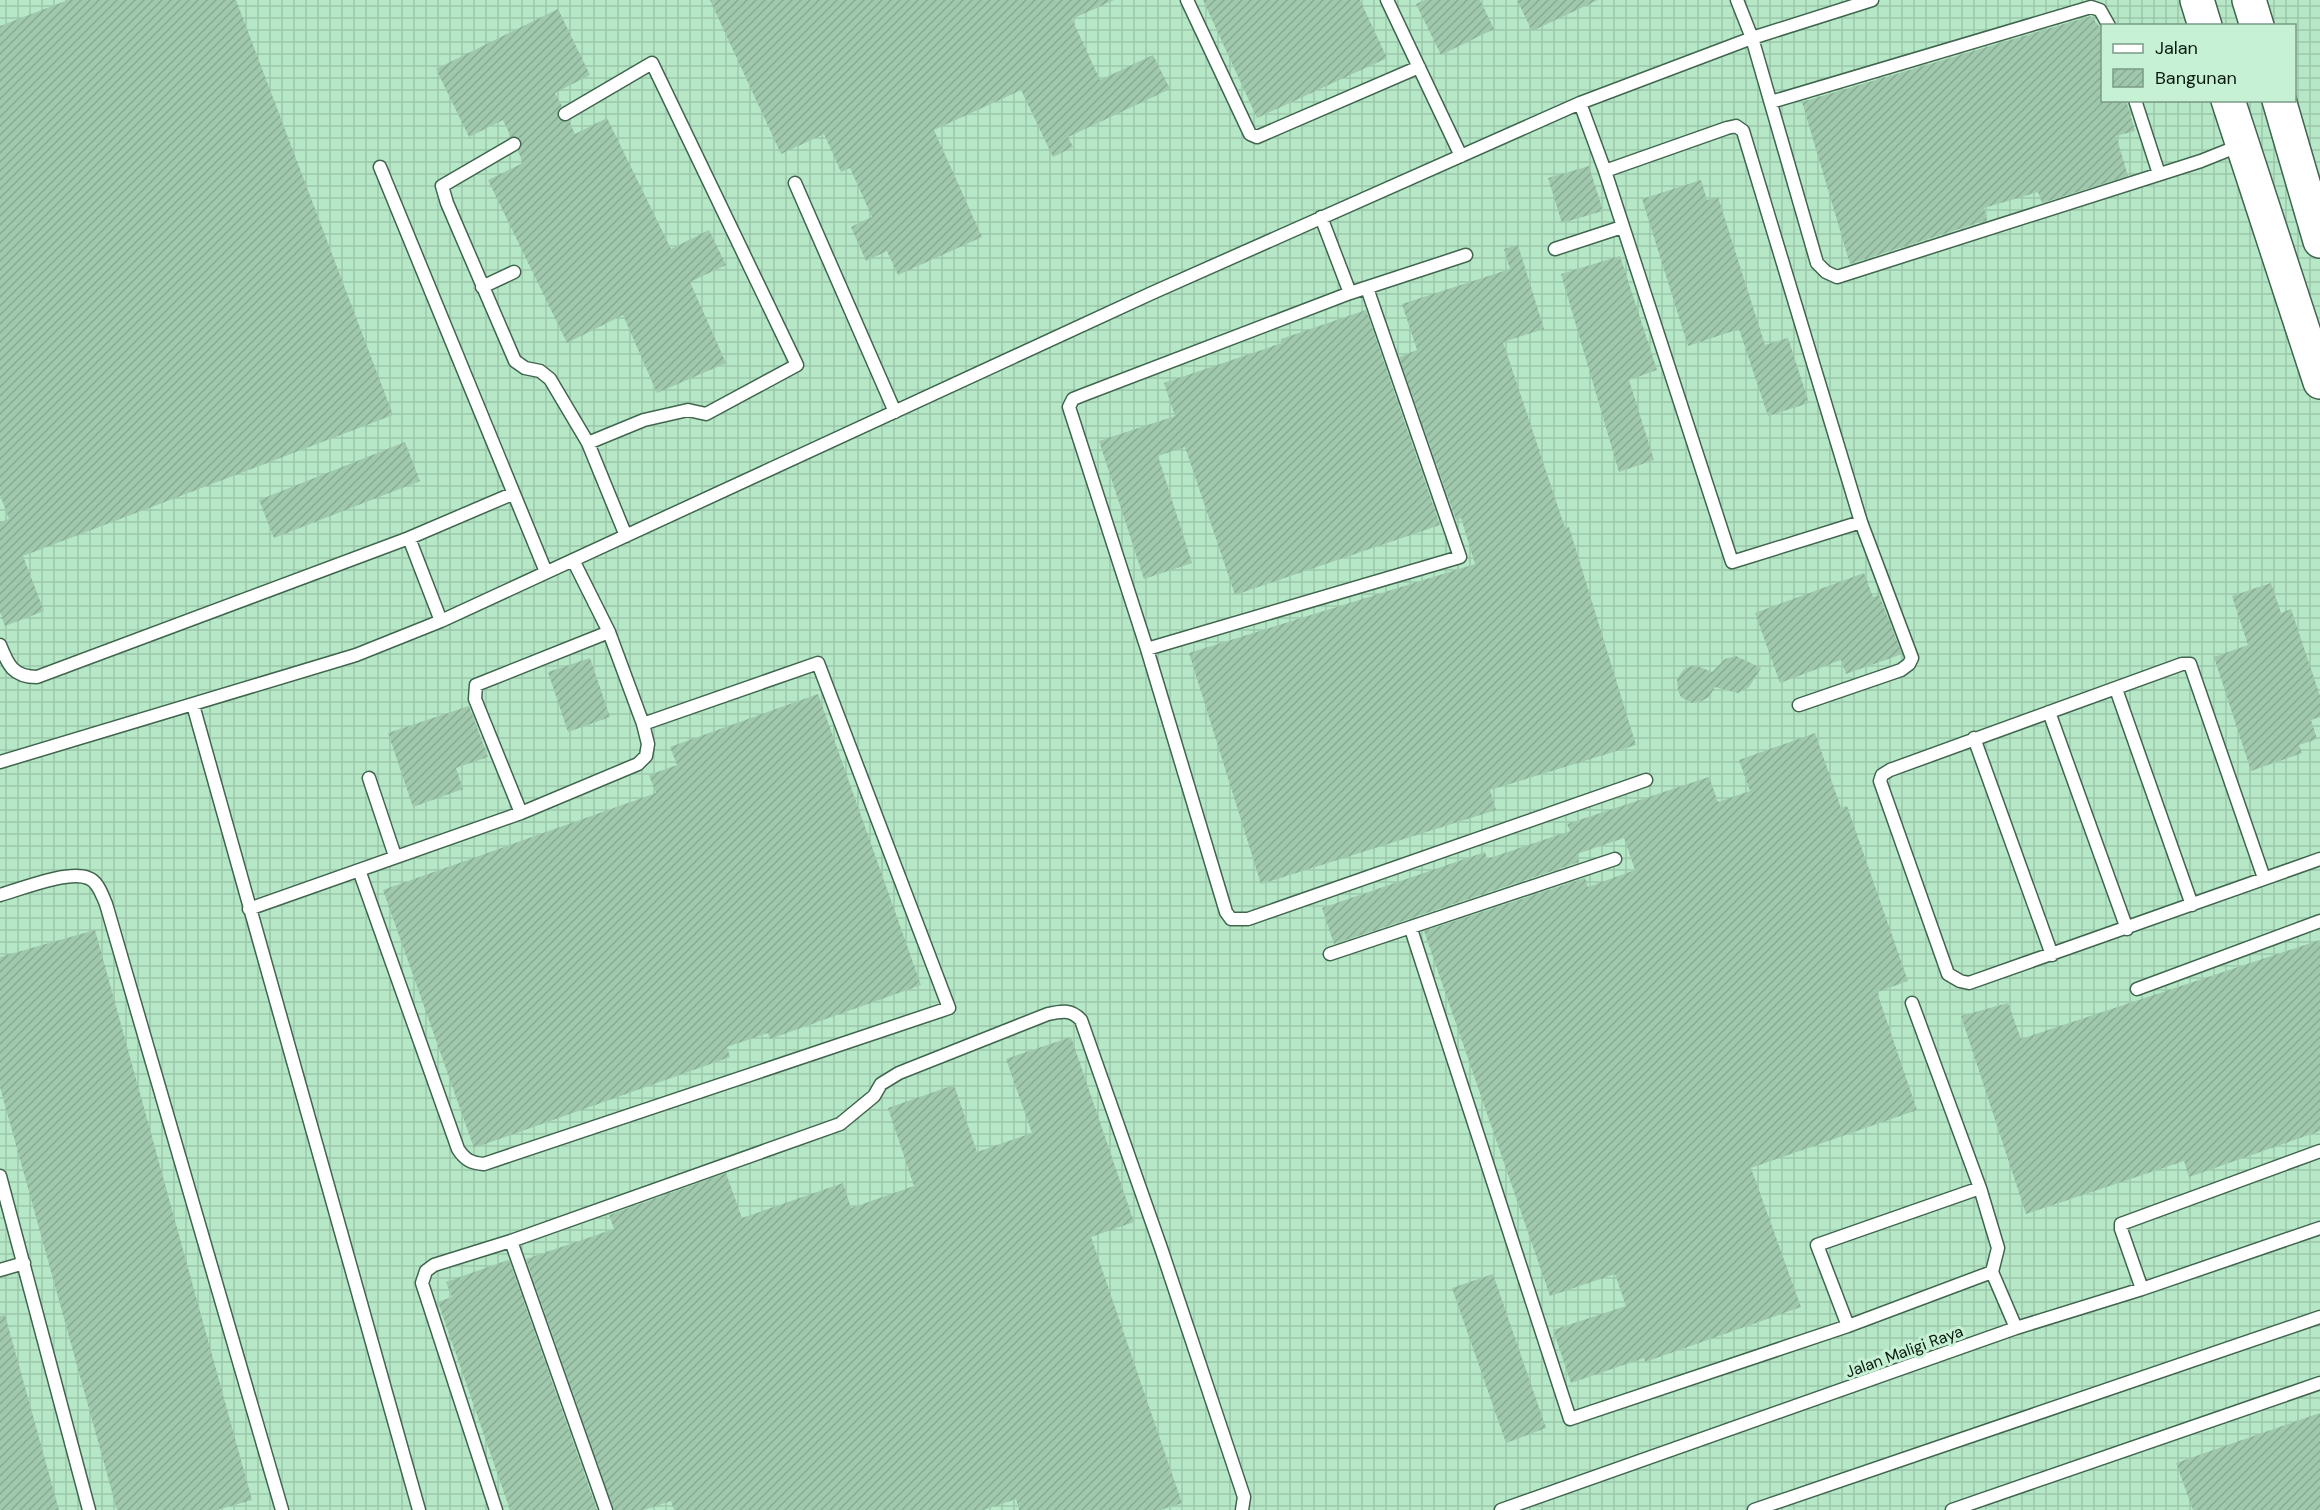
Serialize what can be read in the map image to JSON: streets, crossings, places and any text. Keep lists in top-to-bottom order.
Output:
{
  "streets": {
    "lane": ["Jalan Maligi Raya"]
  },
  "legend": ["Jalan", "Bangunan"]
}
